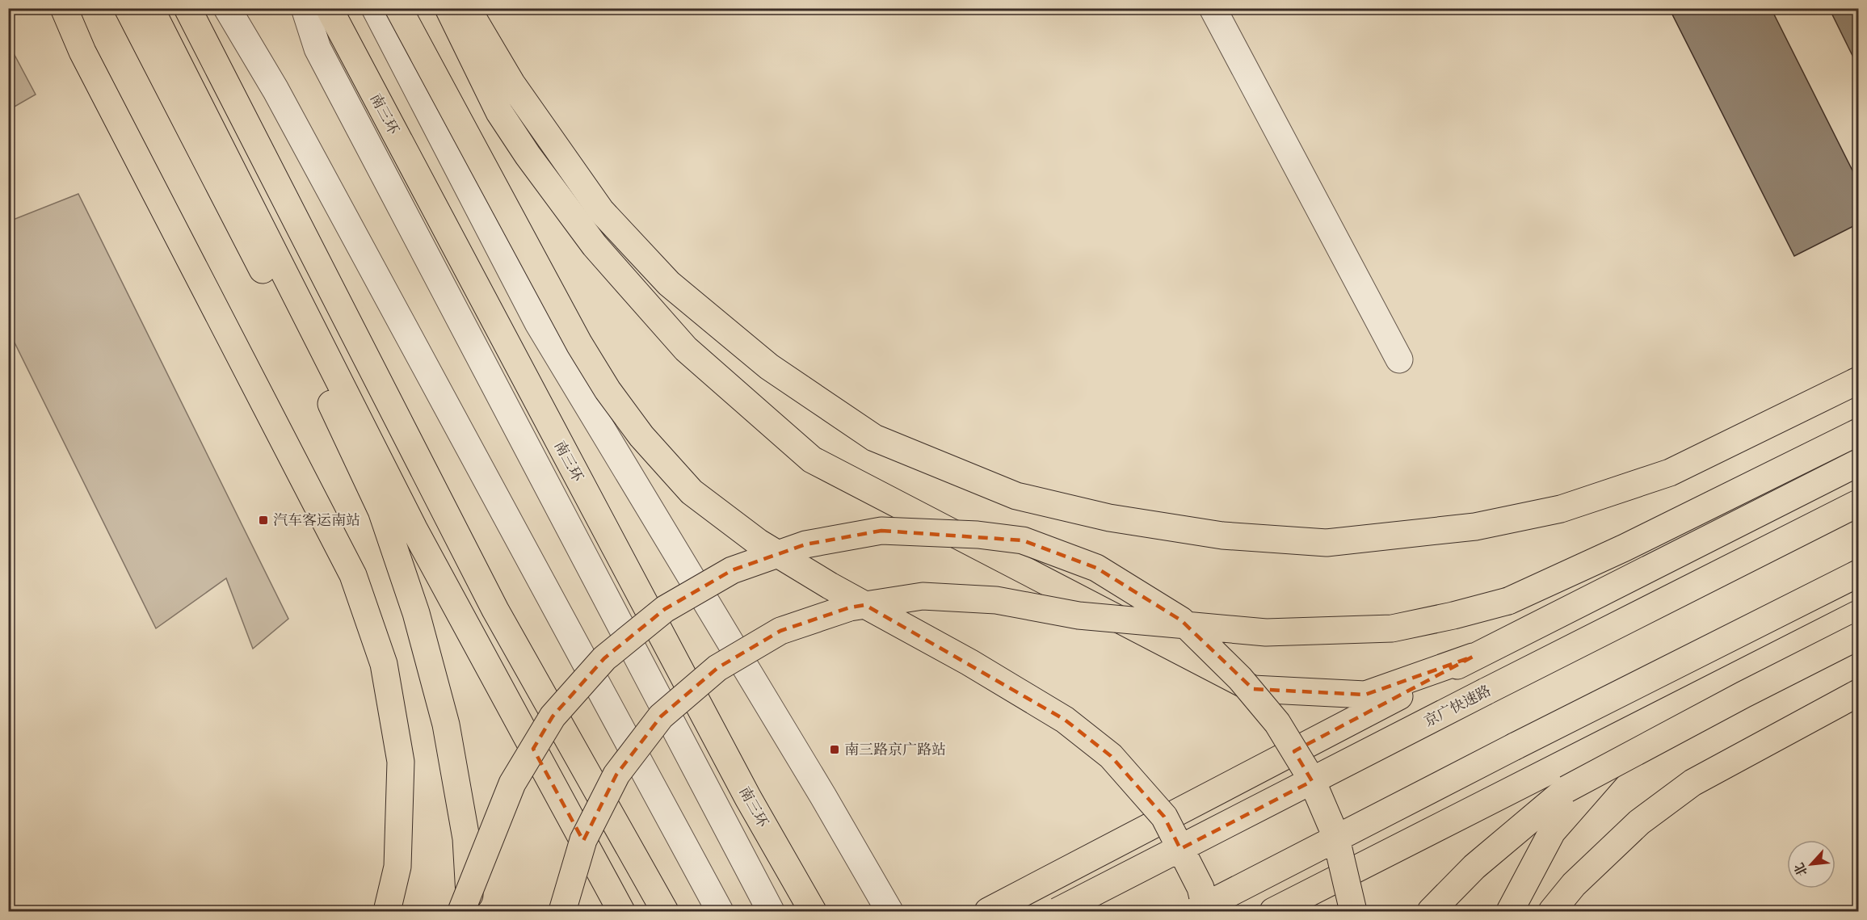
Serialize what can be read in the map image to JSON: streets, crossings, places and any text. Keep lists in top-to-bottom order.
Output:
{
  "streets": {
    "main road": ["南三环", "京广快速路"]
  },
  "places": {
    "transit": ["汽车客运南站", "南三路京广路站"]
  },
  "north": "bottom left"
}
